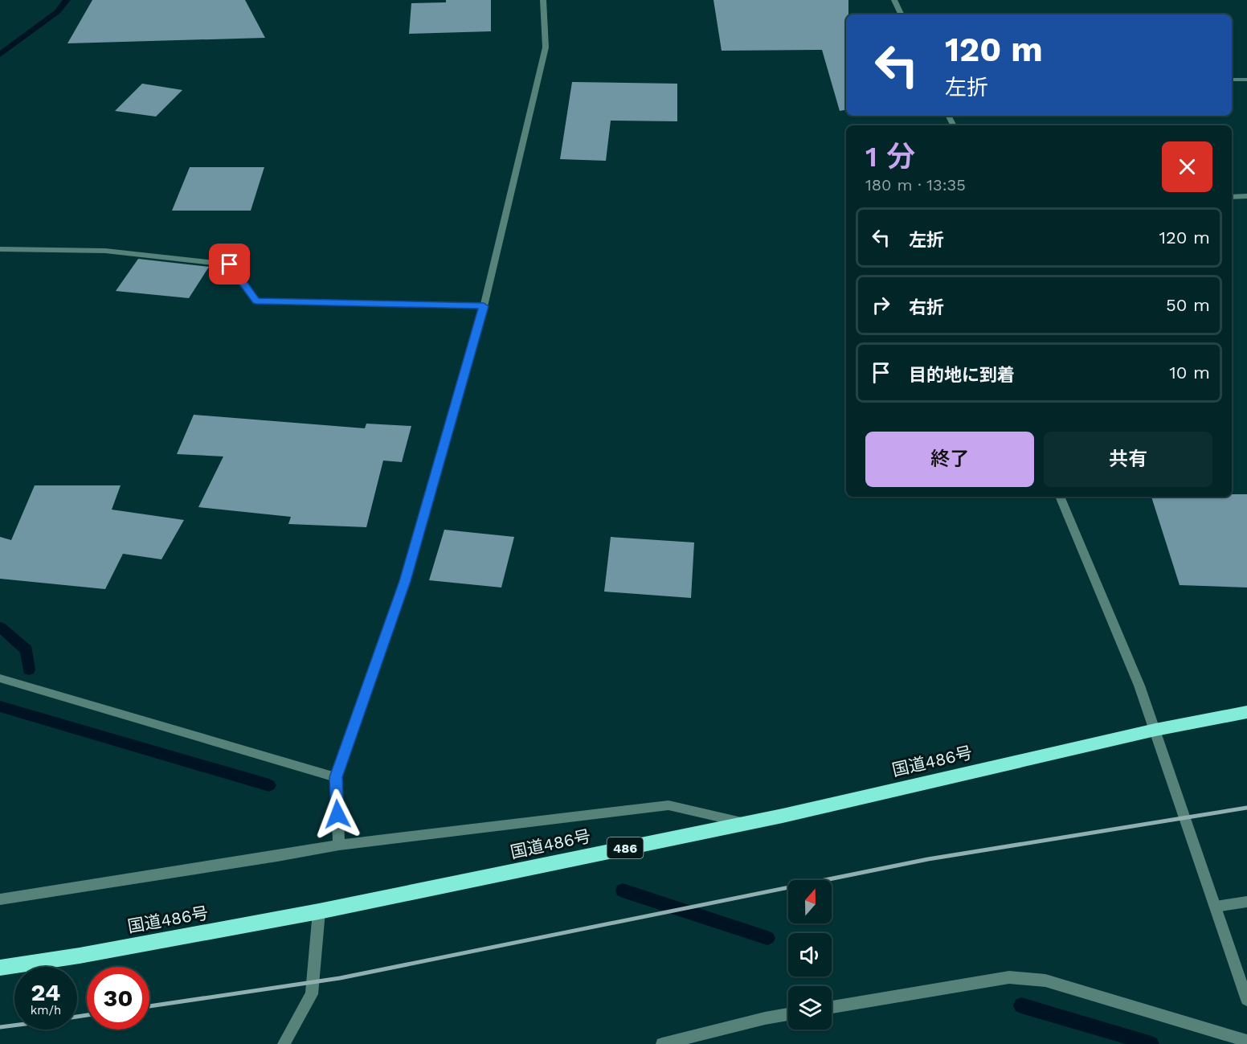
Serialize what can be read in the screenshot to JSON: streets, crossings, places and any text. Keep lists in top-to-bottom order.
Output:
{
  "streets": {
    "highway": ["国道486号", "486"]
  },
  "north": "top",
  "page": {
    "turn": ["120 m", "左折"],
    "heading": ["1 分", "180 m · 13:35"],
    "list": [
      {
        "name": "左折",
        "value": "120 m"
      },
      {
        "name": "右折",
        "value": "50 m"
      },
      {
        "name": "目的地に到着",
        "value": "10 m"
      }
    ],
    "buttons": ["終了", "共有"],
    "speed": "24 km/h",
    "limit": "30"
  }
}
